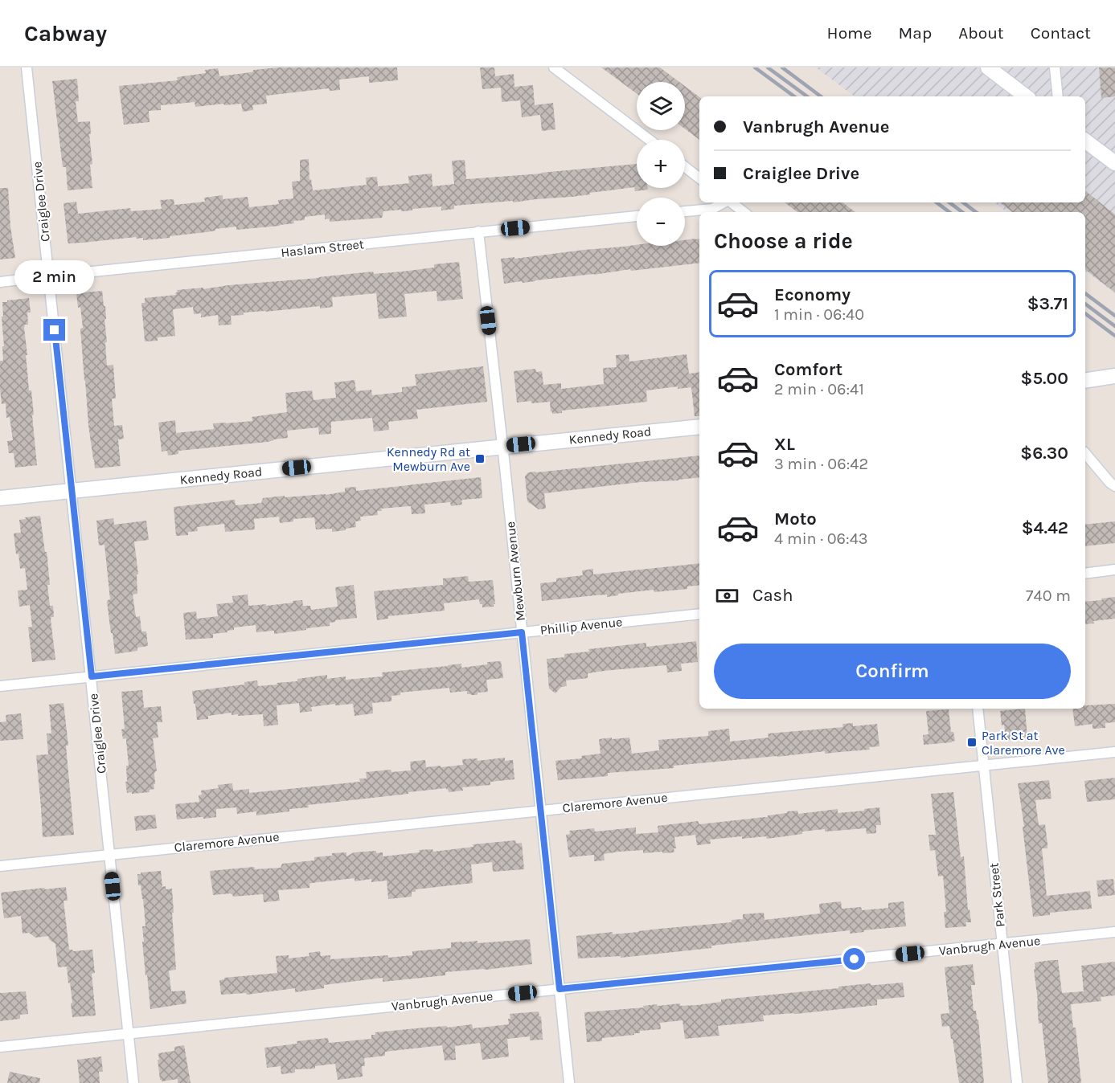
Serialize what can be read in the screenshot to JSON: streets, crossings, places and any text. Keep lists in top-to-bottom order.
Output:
{
  "streets": {
    "street": [
      "Craiglee Drive",
      "Haslam Street",
      "Kennedy Road",
      "Mewburn Avenue",
      "Phillip Avenue",
      "Claremore Avenue",
      "Park Street",
      "Vanbrugh Avenue"
    ]
  },
  "crossings": [
    ["Craiglee Drive", "Haslam Street"],
    ["Craiglee Drive", "Kennedy Road"],
    ["Craiglee Drive", "Phillip Avenue"],
    ["Craiglee Drive", "Claremore Avenue"],
    ["Craiglee Drive", "Vanbrugh Avenue"],
    ["Haslam Street", "Mewburn Avenue"],
    ["Kennedy Road", "Mewburn Avenue"],
    ["Mewburn Avenue", "Phillip Avenue"],
    ["Mewburn Avenue", "Claremore Avenue"],
    ["Mewburn Avenue", "Vanbrugh Avenue"],
    ["Claremore Avenue", "Park Street"],
    ["Park Street", "Vanbrugh Avenue"]
  ],
  "places": {
    "transit": ["Kennedy Rd at Mewburn Ave", "Park St at Claremore Ave"]
  },
  "page": {
    "header": "Cabway",
    "nav": [
      "Home",
      "Map",
      "About",
      "Contact"
    ],
    "map_buttons": ["+", "−"],
    "banner": ["Vanbrugh Avenue", "Craiglee Drive"],
    "heading": "Choose a ride",
    "bubble": "2 min",
    "list": [
      {
        "name": "Economy",
        "note": "1 min · 06:40",
        "value": "$3.71"
      },
      {
        "name": "Comfort",
        "note": "2 min · 06:41",
        "value": "$5.00"
      },
      {
        "name": "XL",
        "note": "3 min · 06:42",
        "value": "$6.30"
      },
      {
        "name": "Moto",
        "note": "4 min · 06:43",
        "value": "$4.42"
      }
    ],
    "pay": ["Cash", "740 m"],
    "buttons": "Confirm"
  }
}
